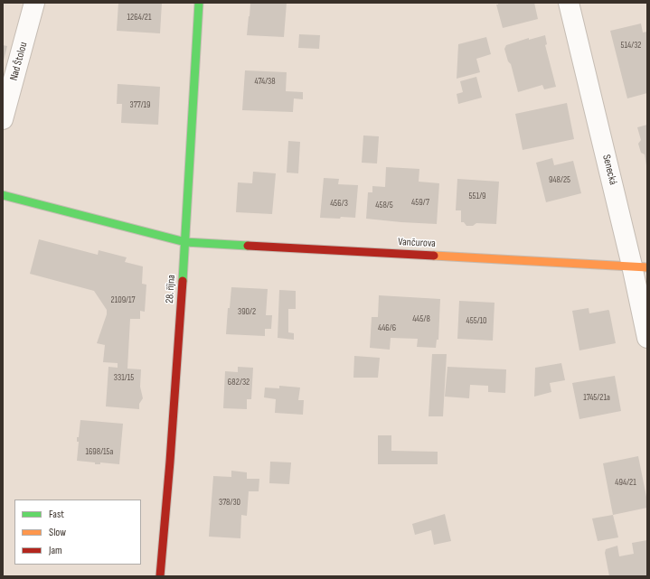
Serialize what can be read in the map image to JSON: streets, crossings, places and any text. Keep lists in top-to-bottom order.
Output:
{
  "streets": {
    "street": [
      "Nad Štolou",
      "Senecká",
      "Vančurova",
      "28. října"
    ]
  },
  "crossings": [
    ["Senecká", "Vančurova"],
    ["Vančurova", "28. října"]
  ],
  "house_numbers": [
    "1264/21",
    "514/32",
    "474/38",
    "377/19",
    "948/25",
    "551/9",
    "459/7",
    "456/3",
    "458/5",
    "2109/17",
    "390/2",
    "445/8",
    "455/10",
    "446/6",
    "331/15",
    "682/32",
    "1745/21a",
    "1698/15a",
    "494/21",
    "378/30"
  ],
  "legend": ["Fast", "Slow", "Jam"]
}
